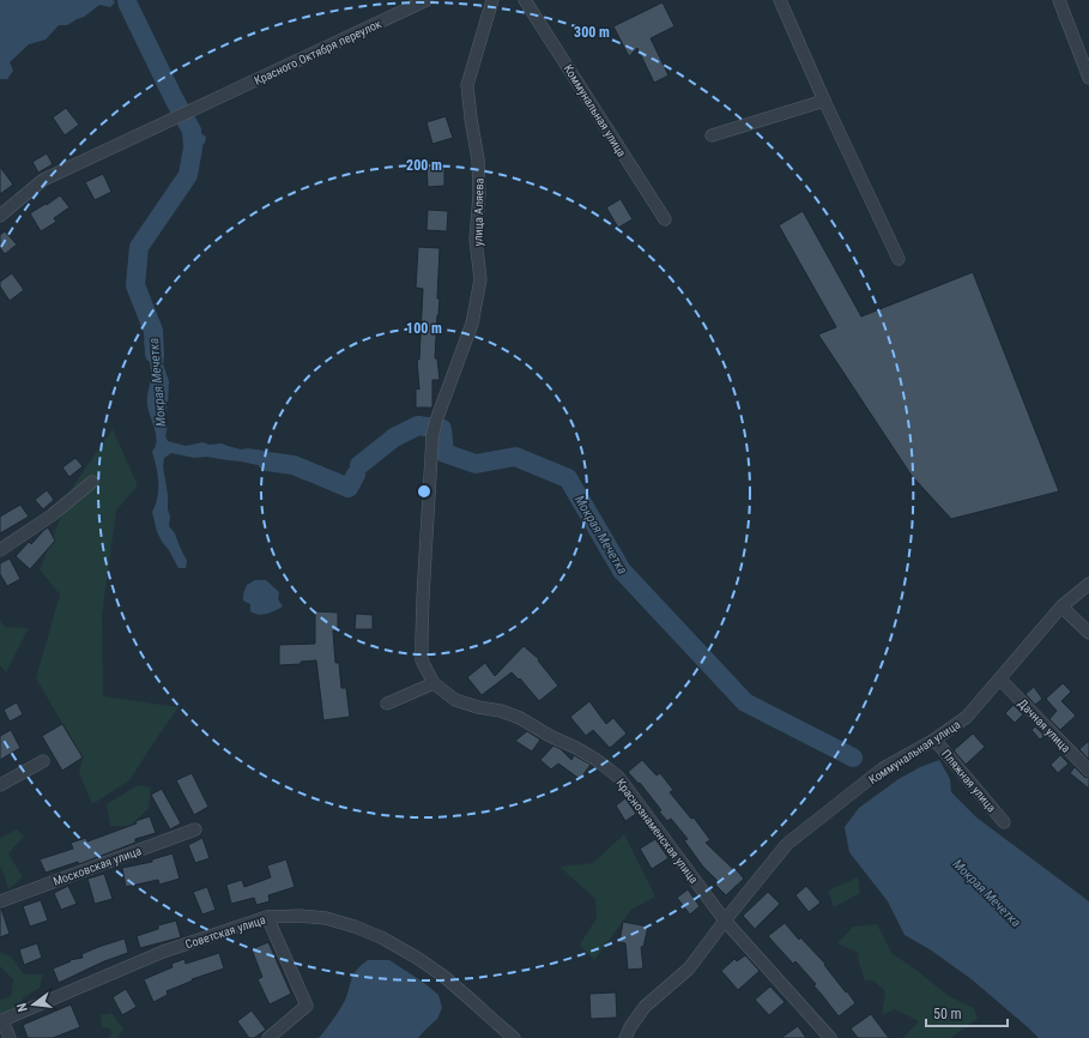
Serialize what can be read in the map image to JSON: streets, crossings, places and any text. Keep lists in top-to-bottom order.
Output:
{
  "streets": {
    "street": [
      "Красного Октября переулок",
      "Коммунальная улица",
      "улица Аляева",
      "Дачная улица",
      "Пляжная улица",
      "Краснознаменская улица",
      "Московская улица",
      "Советская улица"
    ]
  },
  "crossings": [
    ["Коммунальная улица", "Дачная улица"],
    ["Коммунальная улица", "Пляжная улица"],
    ["Коммунальная улица", "Краснознаменская улица"],
    ["улица Аляева", "Краснознаменская улица"]
  ],
  "water": ["Мокрая Мечетка"],
  "scale_bar": "50 m",
  "north": "left",
  "rings": ["300 m", "200 m", "100 m"]
}
